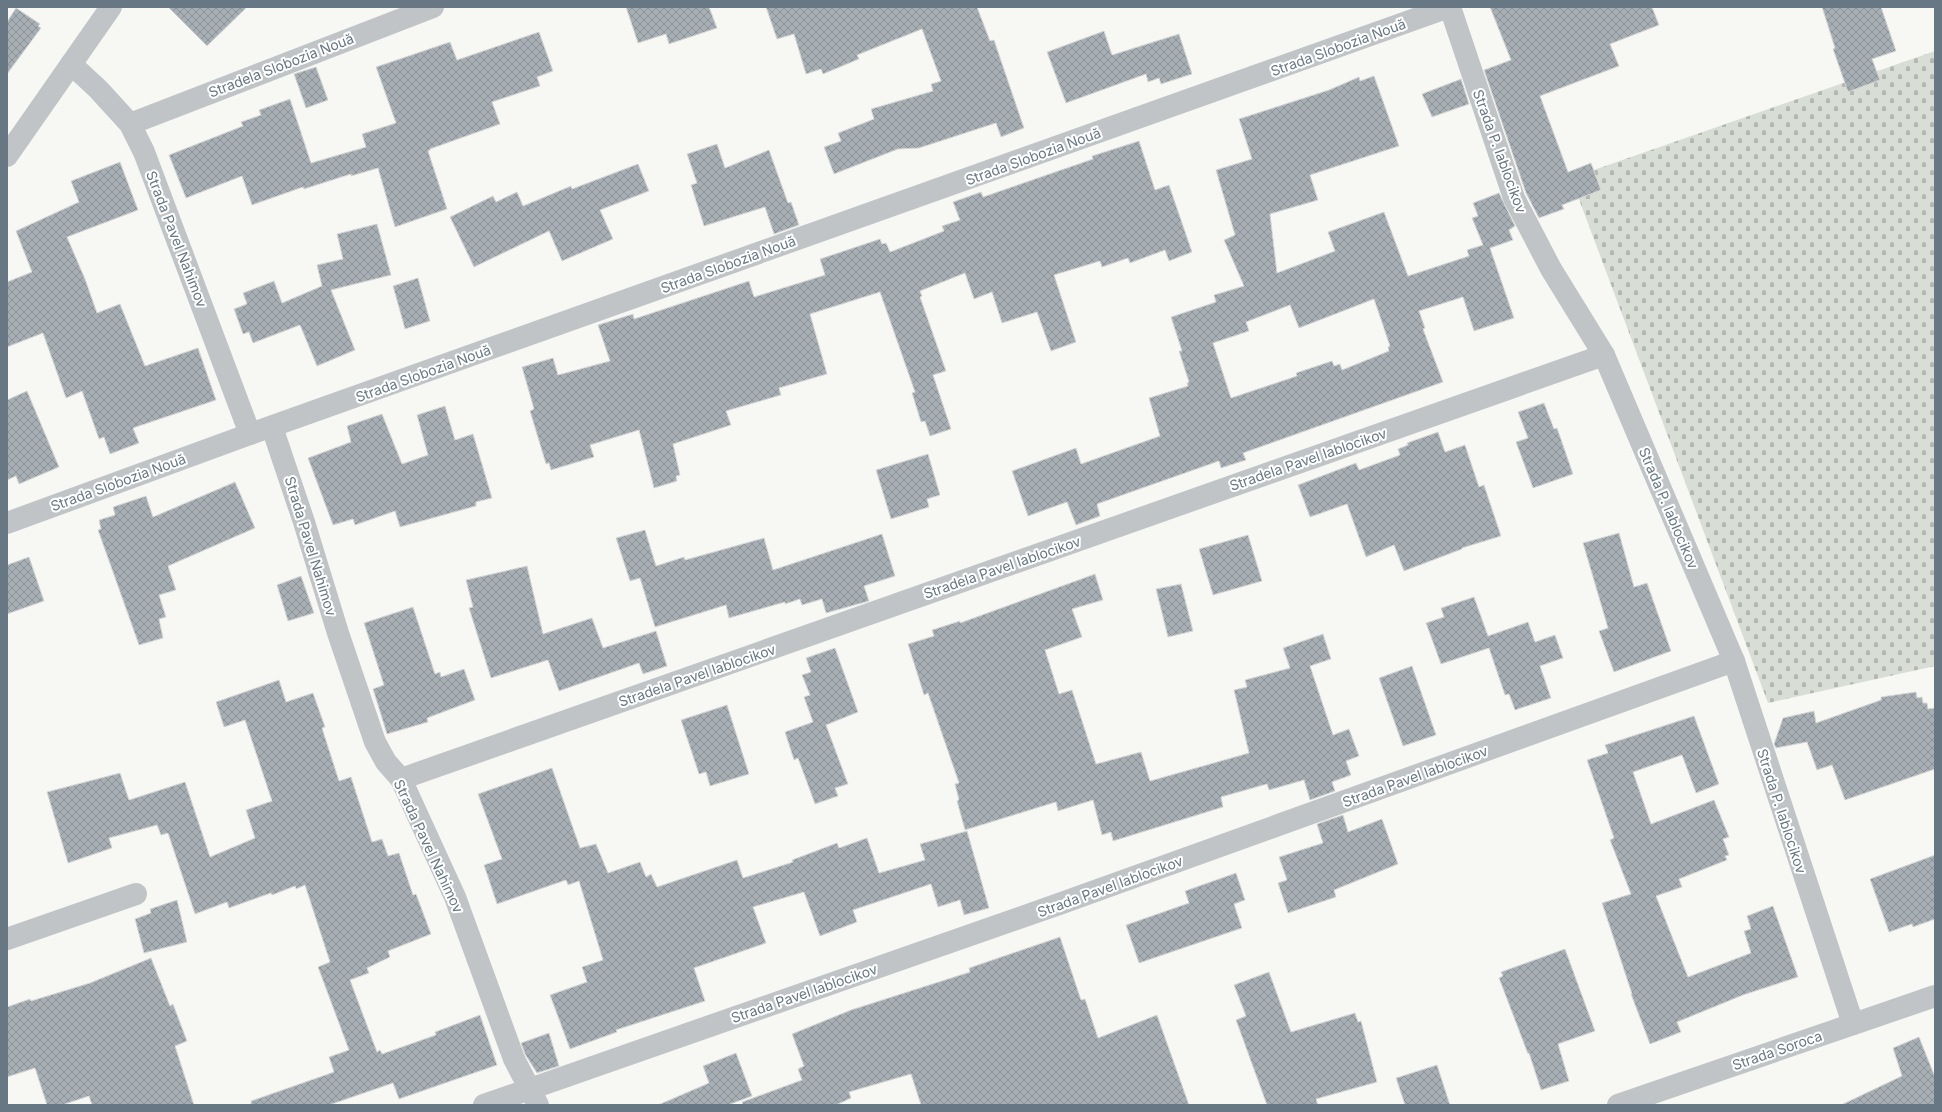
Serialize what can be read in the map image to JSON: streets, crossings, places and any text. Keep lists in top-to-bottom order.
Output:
{
  "streets": {
    "street": [
      "Strada Slobozia Nouă",
      "Stradela Slobozia Nouă",
      "Strada P. Iablocikov",
      "Strada Pavel Nahimov",
      "Stradela Pavel Iablocikov",
      "Strada Pavel Iablocikov",
      "Strada Soroca"
    ]
  },
  "crossings": [
    ["Strada Slobozia Nouă", "Strada P. Iablocikov"],
    ["Strada Slobozia Nouă", "Strada Pavel Nahimov"],
    ["Stradela Slobozia Nouă", "Strada Pavel Nahimov"],
    ["Strada P. Iablocikov", "Stradela Pavel Iablocikov"],
    ["Strada P. Iablocikov", "Strada Pavel Iablocikov"],
    ["Strada P. Iablocikov", "Strada Soroca"],
    ["Strada Pavel Nahimov", "Stradela Pavel Iablocikov"],
    ["Strada Pavel Nahimov", "Strada Pavel Iablocikov"]
  ]
}
